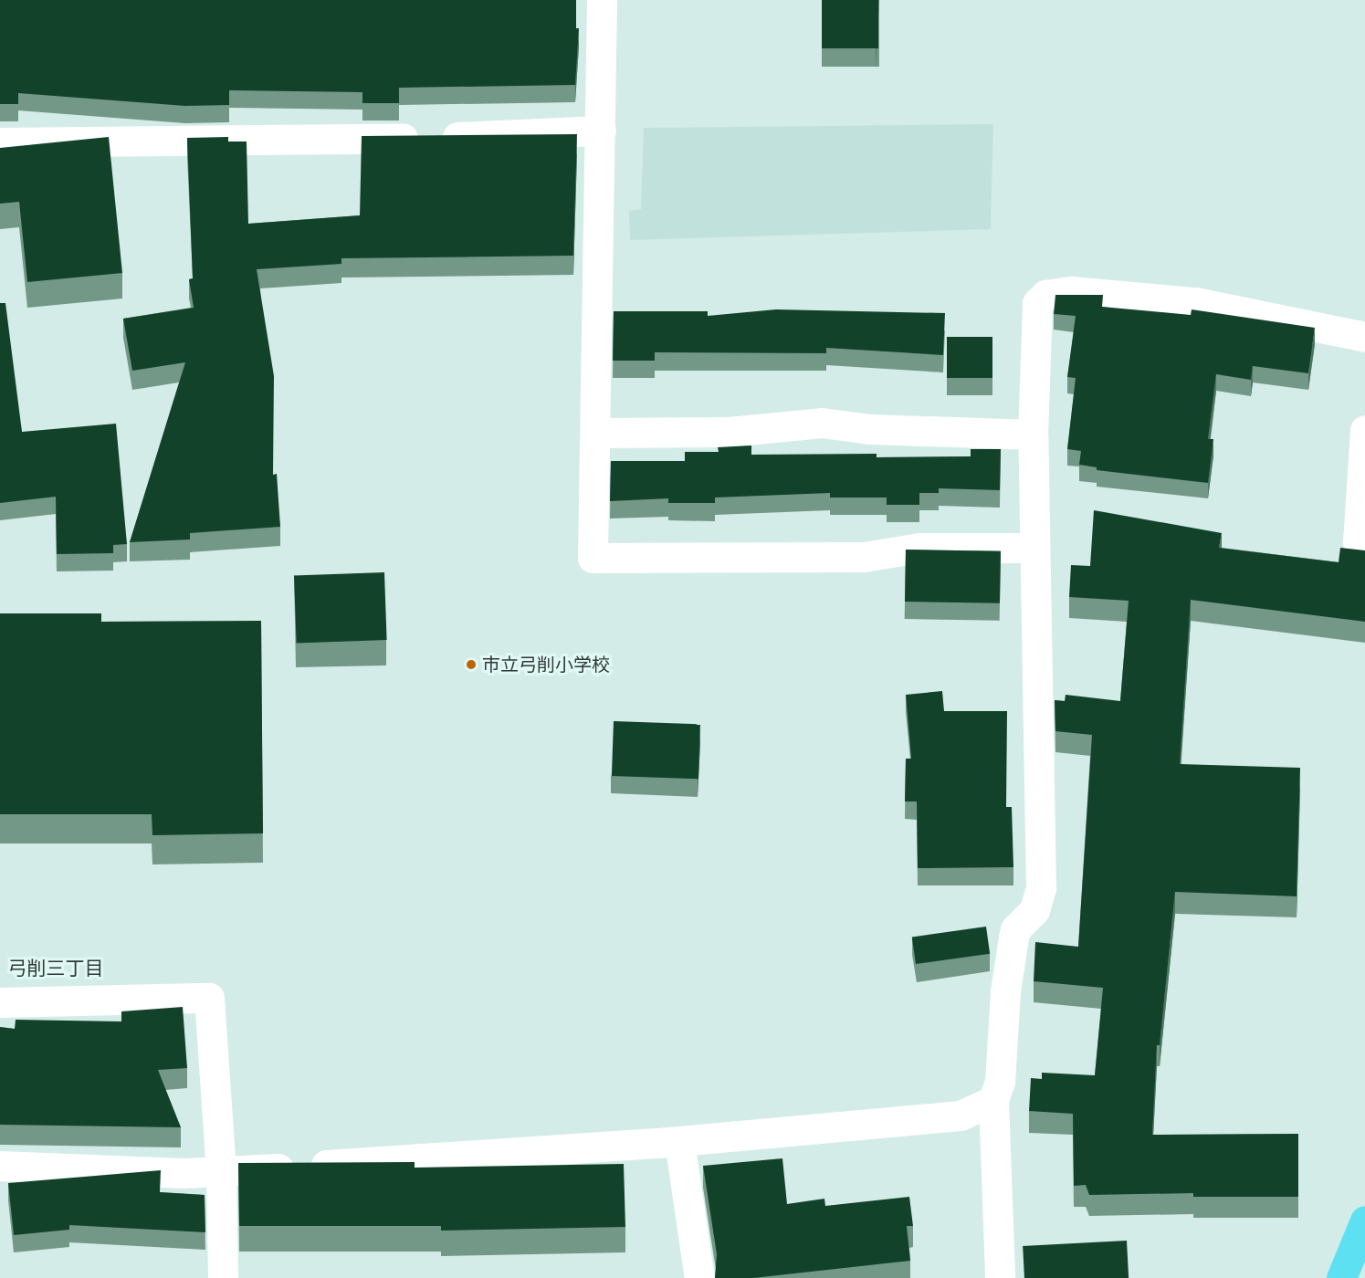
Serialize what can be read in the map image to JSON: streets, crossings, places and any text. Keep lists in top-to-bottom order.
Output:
{
  "districts": ["弓削三丁目"],
  "places": ["市立弓削小学校"]
}
